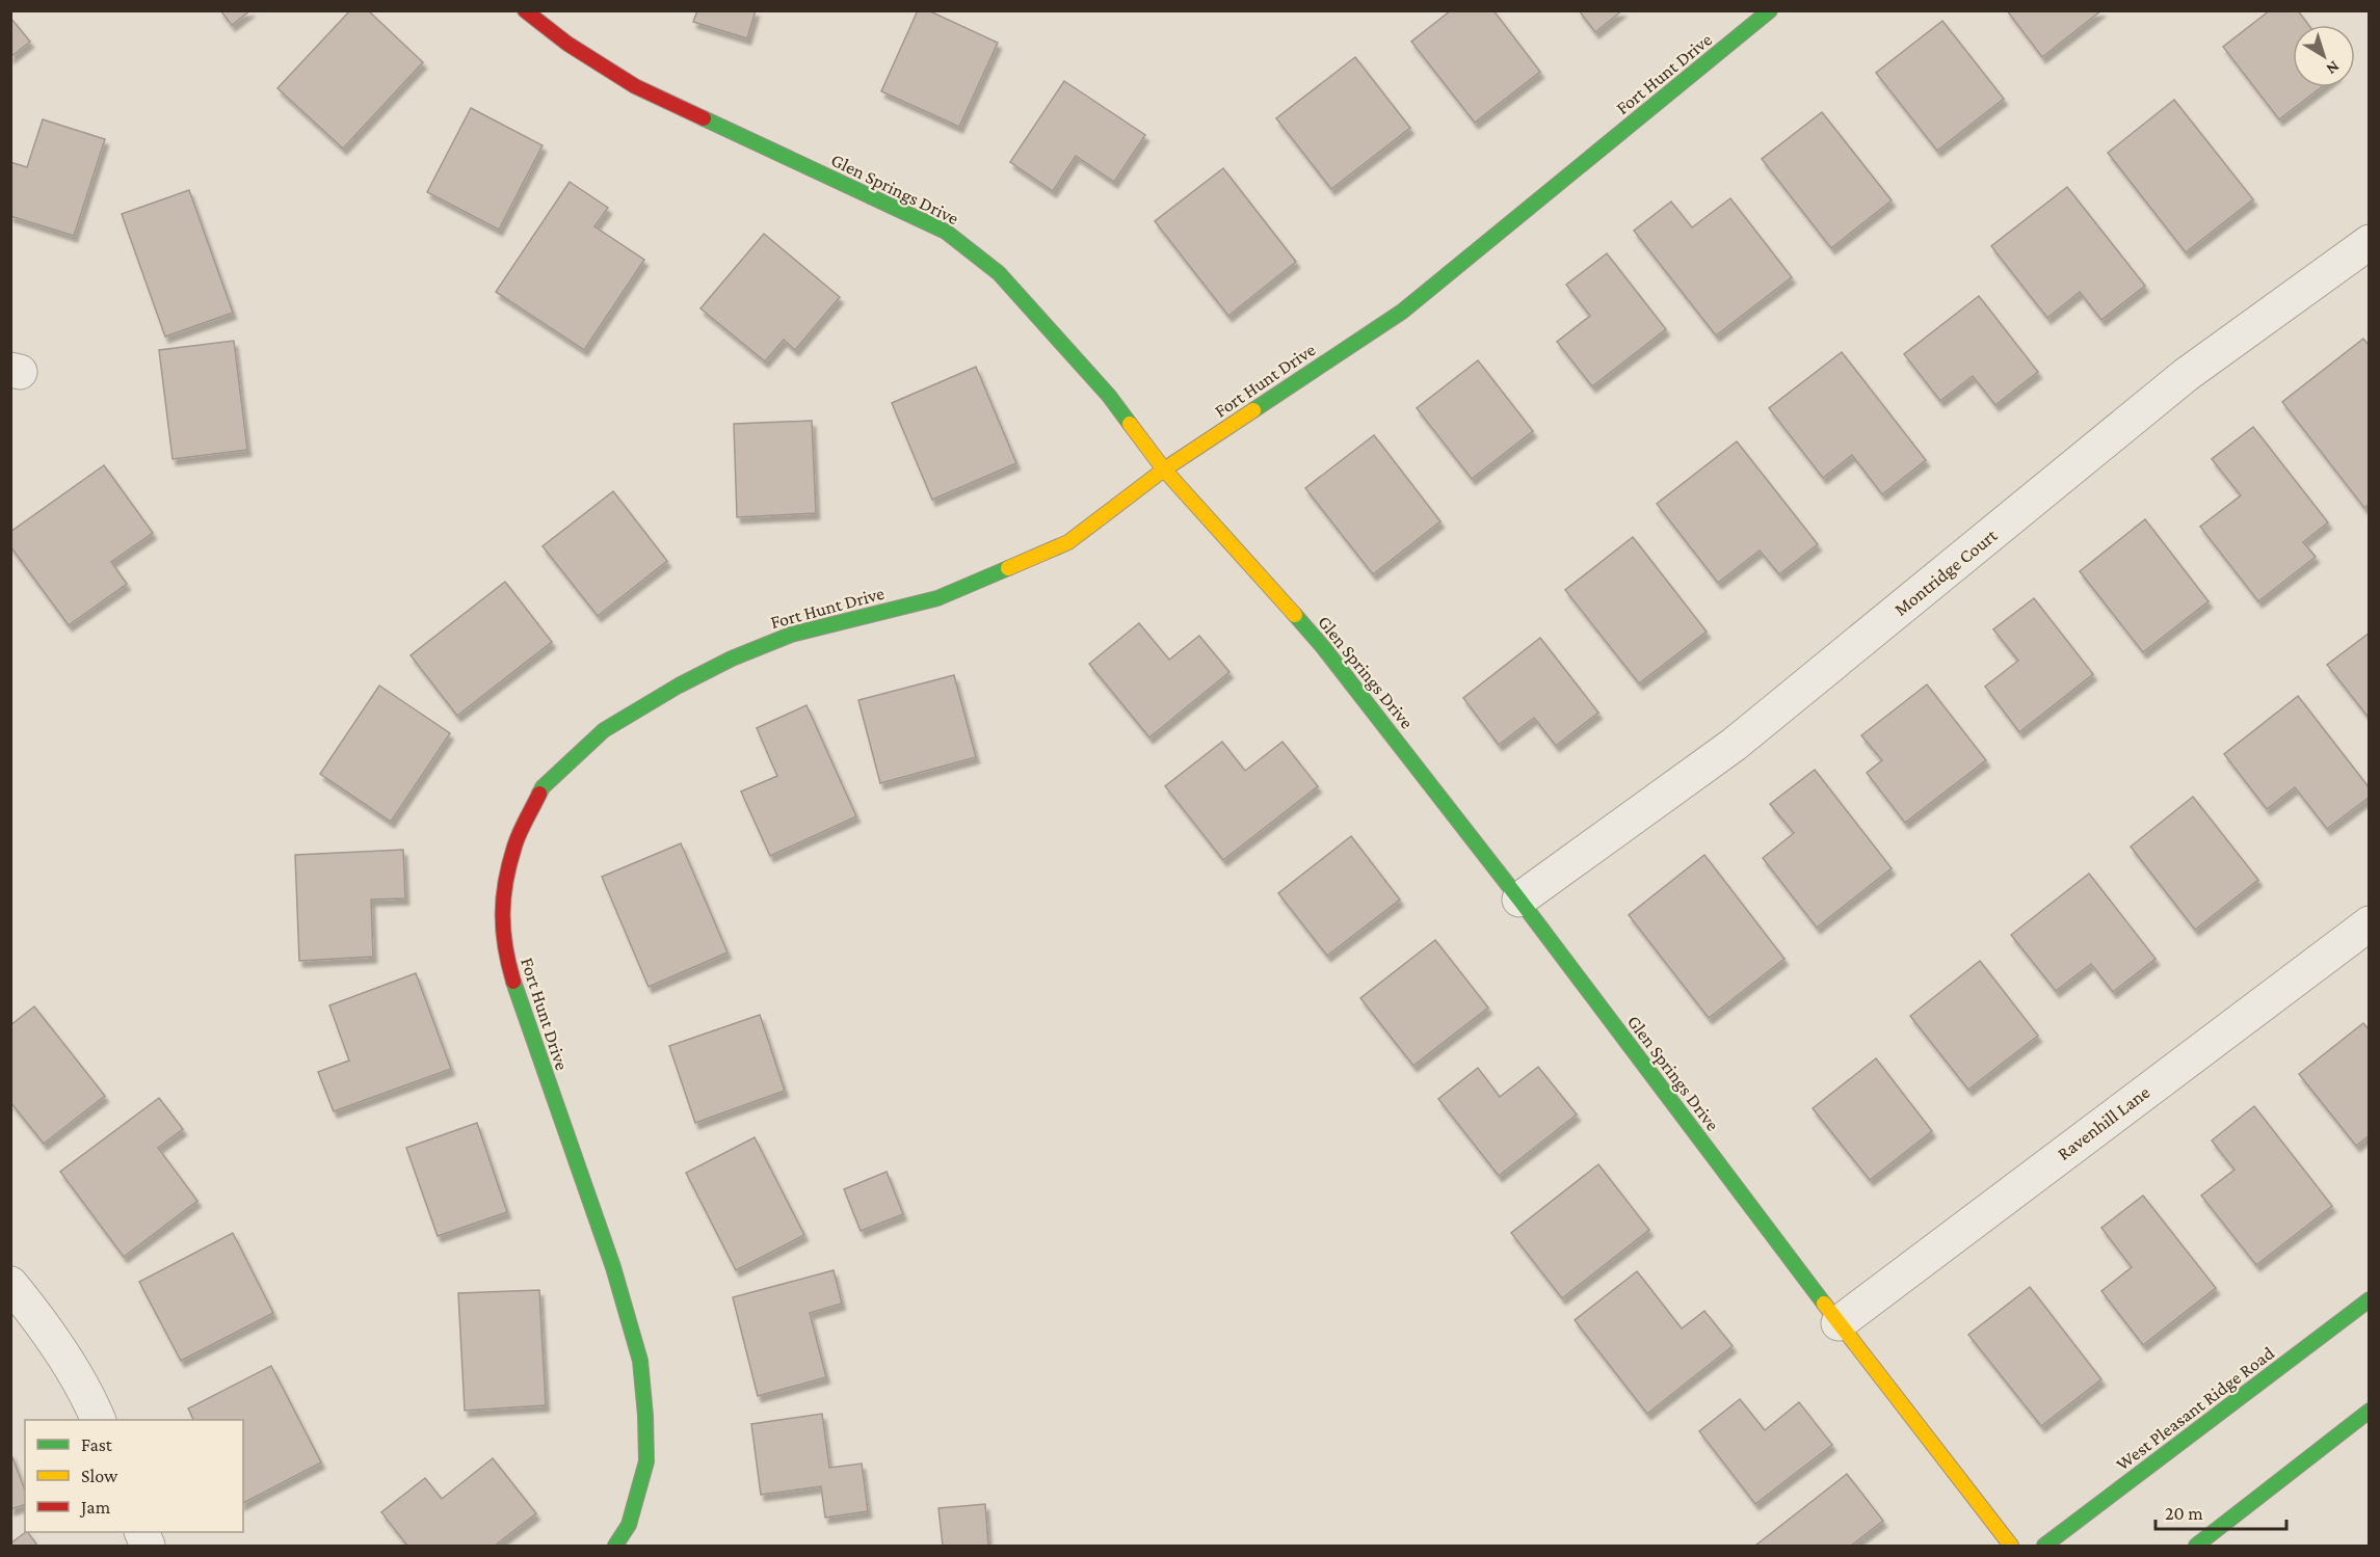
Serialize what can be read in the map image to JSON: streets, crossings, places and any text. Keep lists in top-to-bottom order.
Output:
{
  "streets": {
    "street": [
      "Fort Hunt Drive",
      "Glen Springs Drive",
      "Montridge Court",
      "Ravenhill Lane",
      "West Pleasant Ridge Road"
    ]
  },
  "crossings": [
    ["Fort Hunt Drive", "Glen Springs Drive"],
    ["Glen Springs Drive", "Montridge Court"],
    ["Glen Springs Drive", "Ravenhill Lane"]
  ],
  "legend": ["Fast", "Slow", "Jam"],
  "scale_bar": "20 m",
  "north": "bottom right"
}
